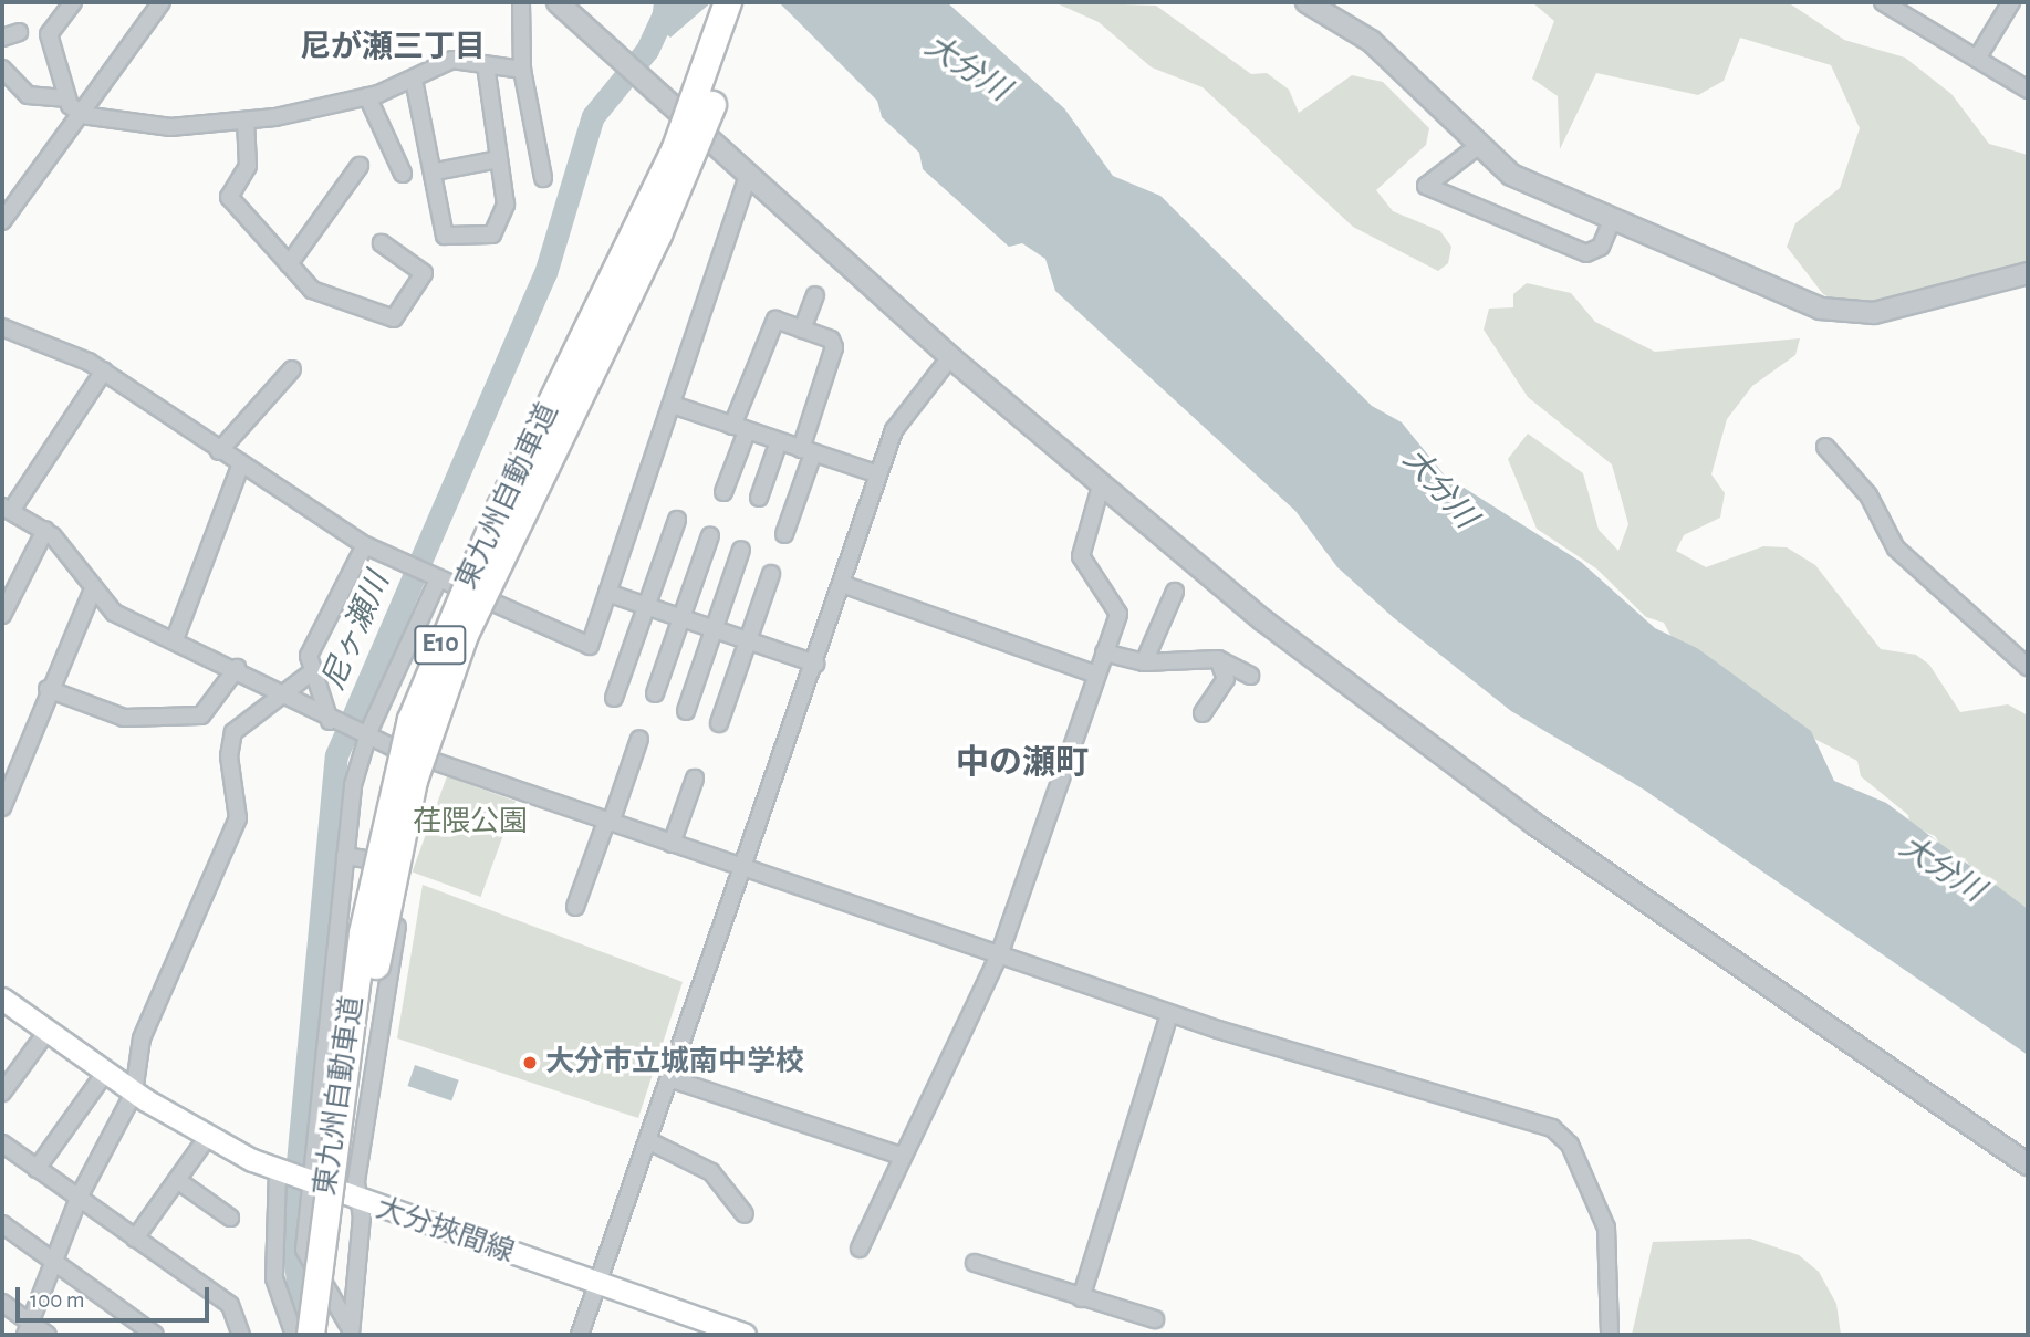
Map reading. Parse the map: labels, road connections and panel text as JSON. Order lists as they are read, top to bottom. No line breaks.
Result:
{"streets":{"highway":["東九州自動車道","E10"],"main road":["大分挾間線"]},"districts":["尼が瀬三丁目","中の瀬町"],"water":["大分川","尼ヶ瀬川"],"parks":["荏隈公園"],"places":["大分市立城南中学校"],"scale_bar":"100 m"}
